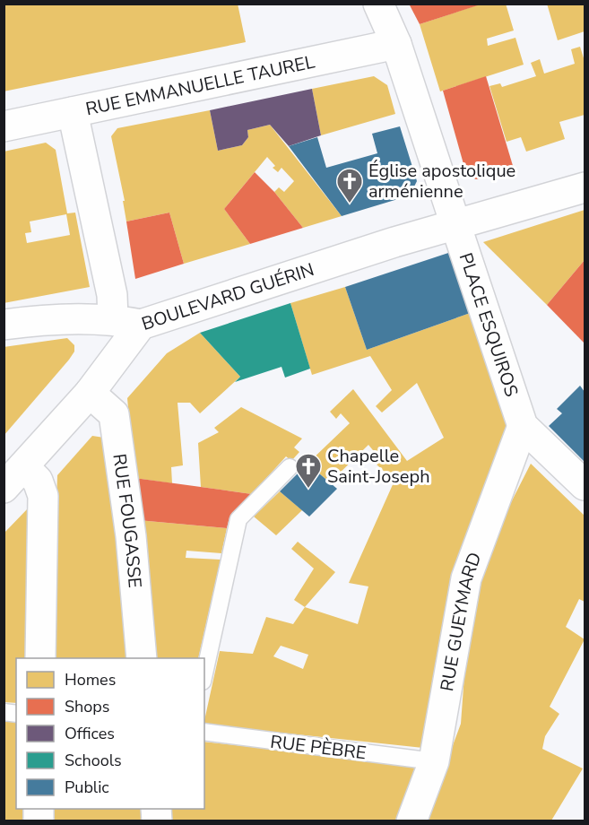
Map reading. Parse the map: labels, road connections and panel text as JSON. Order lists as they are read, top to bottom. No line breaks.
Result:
{"streets":{"street":["RUE EMMANUELLE TAUREL","BOULEVARD GUÉRIN","PLACE ESQUIROS","RUE FOUGASSE","RUE GUEYMARD"],"lane":["RUE PÈBRE"]},"crossings":[["RUE EMMANUELLE TAUREL","PLACE ESQUIROS"],["BOULEVARD GUÉRIN","PLACE ESQUIROS"],["BOULEVARD GUÉRIN","RUE FOUGASSE"],["PLACE ESQUIROS","RUE GUEYMARD"],["RUE GUEYMARD","RUE PÈBRE"]],"places":{"church":["Église apostolique arménienne","Chapelle Saint-Joseph"]},"legend":["Homes","Shops","Offices","Schools","Public"]}
